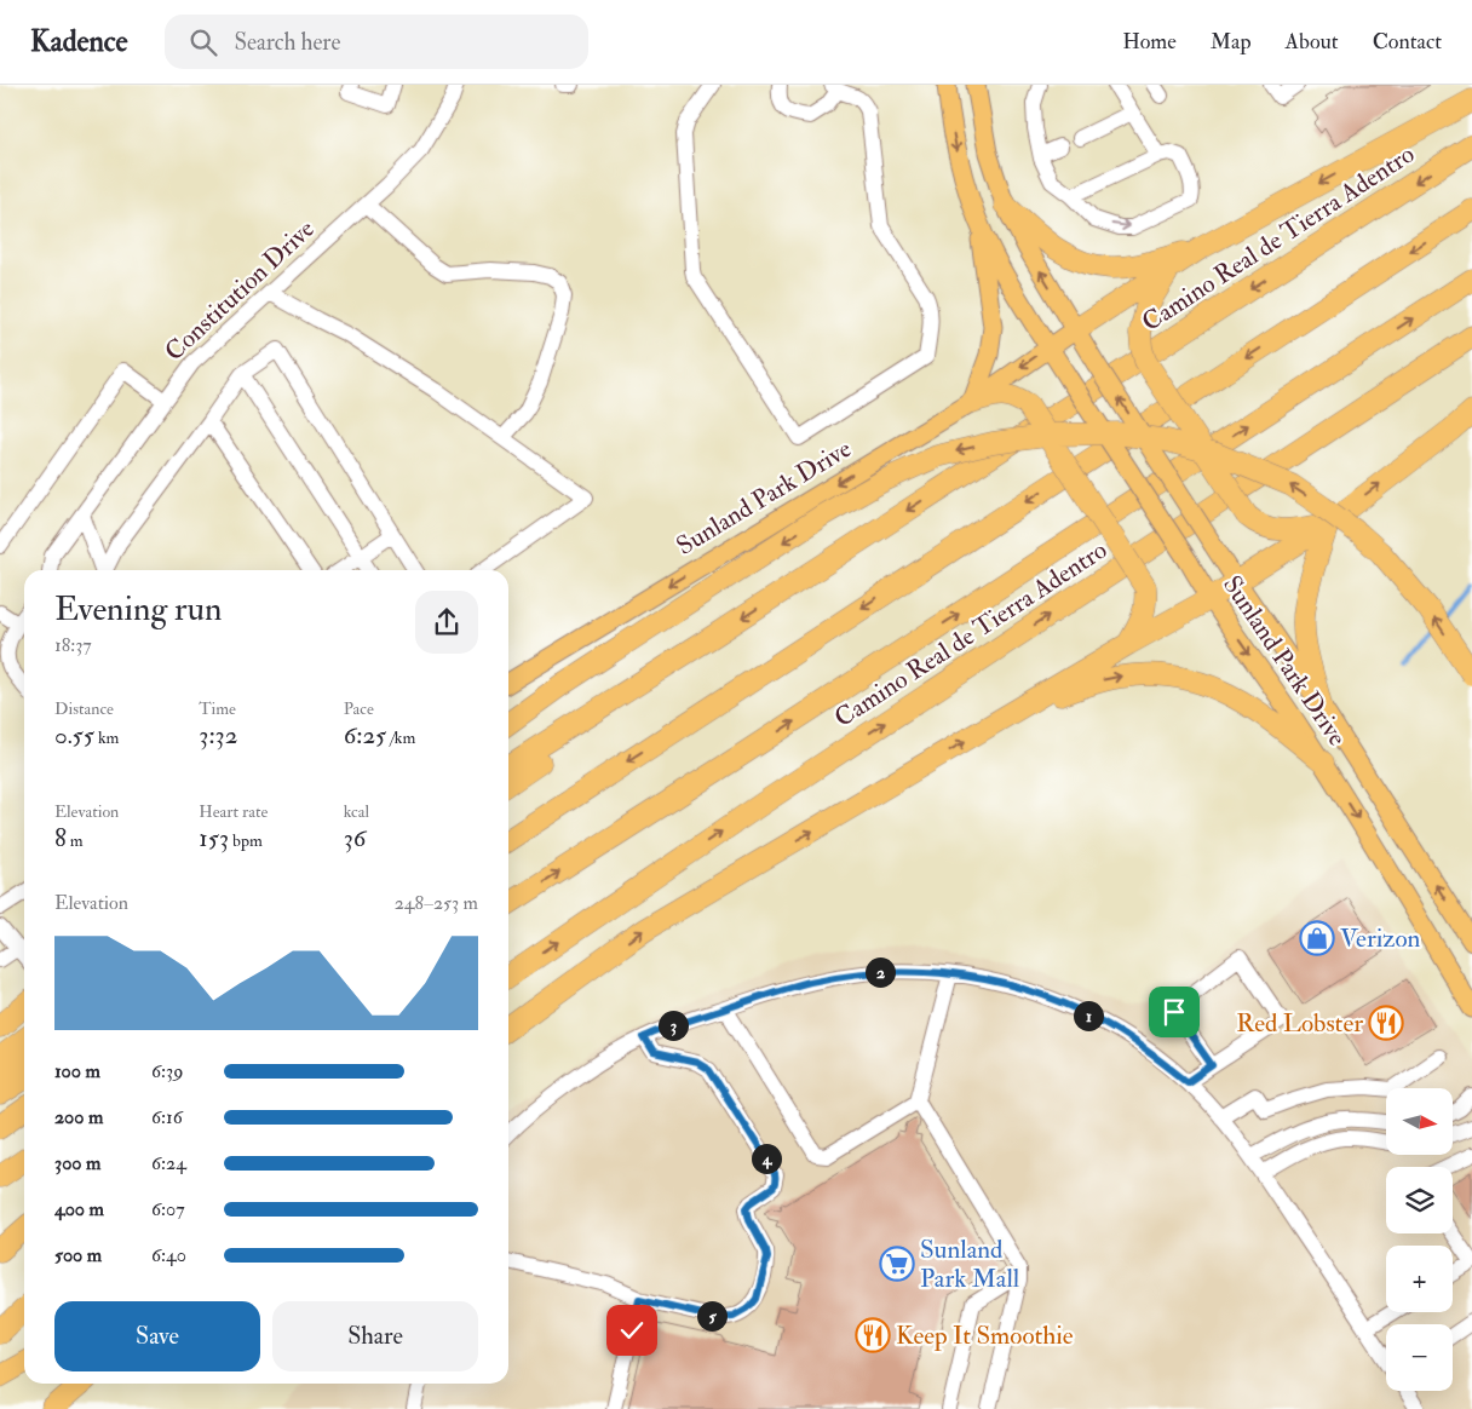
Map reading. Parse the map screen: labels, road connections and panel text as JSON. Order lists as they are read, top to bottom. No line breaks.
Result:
{"streets":{"highway":["Camino Real de Tierra Adentro"],"main road":["Sunland Park Drive"],"street":["Constitution Drive"]},"places":{"shop":["Verizon"],"restaurant":["Red Lobster","Keep It Smoothie"],"supermarket":["Sunland Park Mall"]},"north":"right","page":{"header":"Kadence","search":"Search here","nav":["Home","Map","About","Contact"],"heading":["Evening run","18:37"],"stats":[["Distance","0.55 km"],["Time","3:32"],["Pace","6:25 /km"],["Elevation","8 m"],["Heart rate","153 bpm"],["kcal","36"]],"chart":["Elevation","248–253 m"],"pins":["2","1","3","4","5"],"list":[{"name":"100 m","note":"6:39"},{"name":"200 m","note":"6:16"},{"name":"300 m","note":"6:24"},{"name":"400 m","note":"6:07"},{"name":"500 m","note":"6:40"}],"map_buttons":["+","−"],"buttons":["Save","Share"]}}
